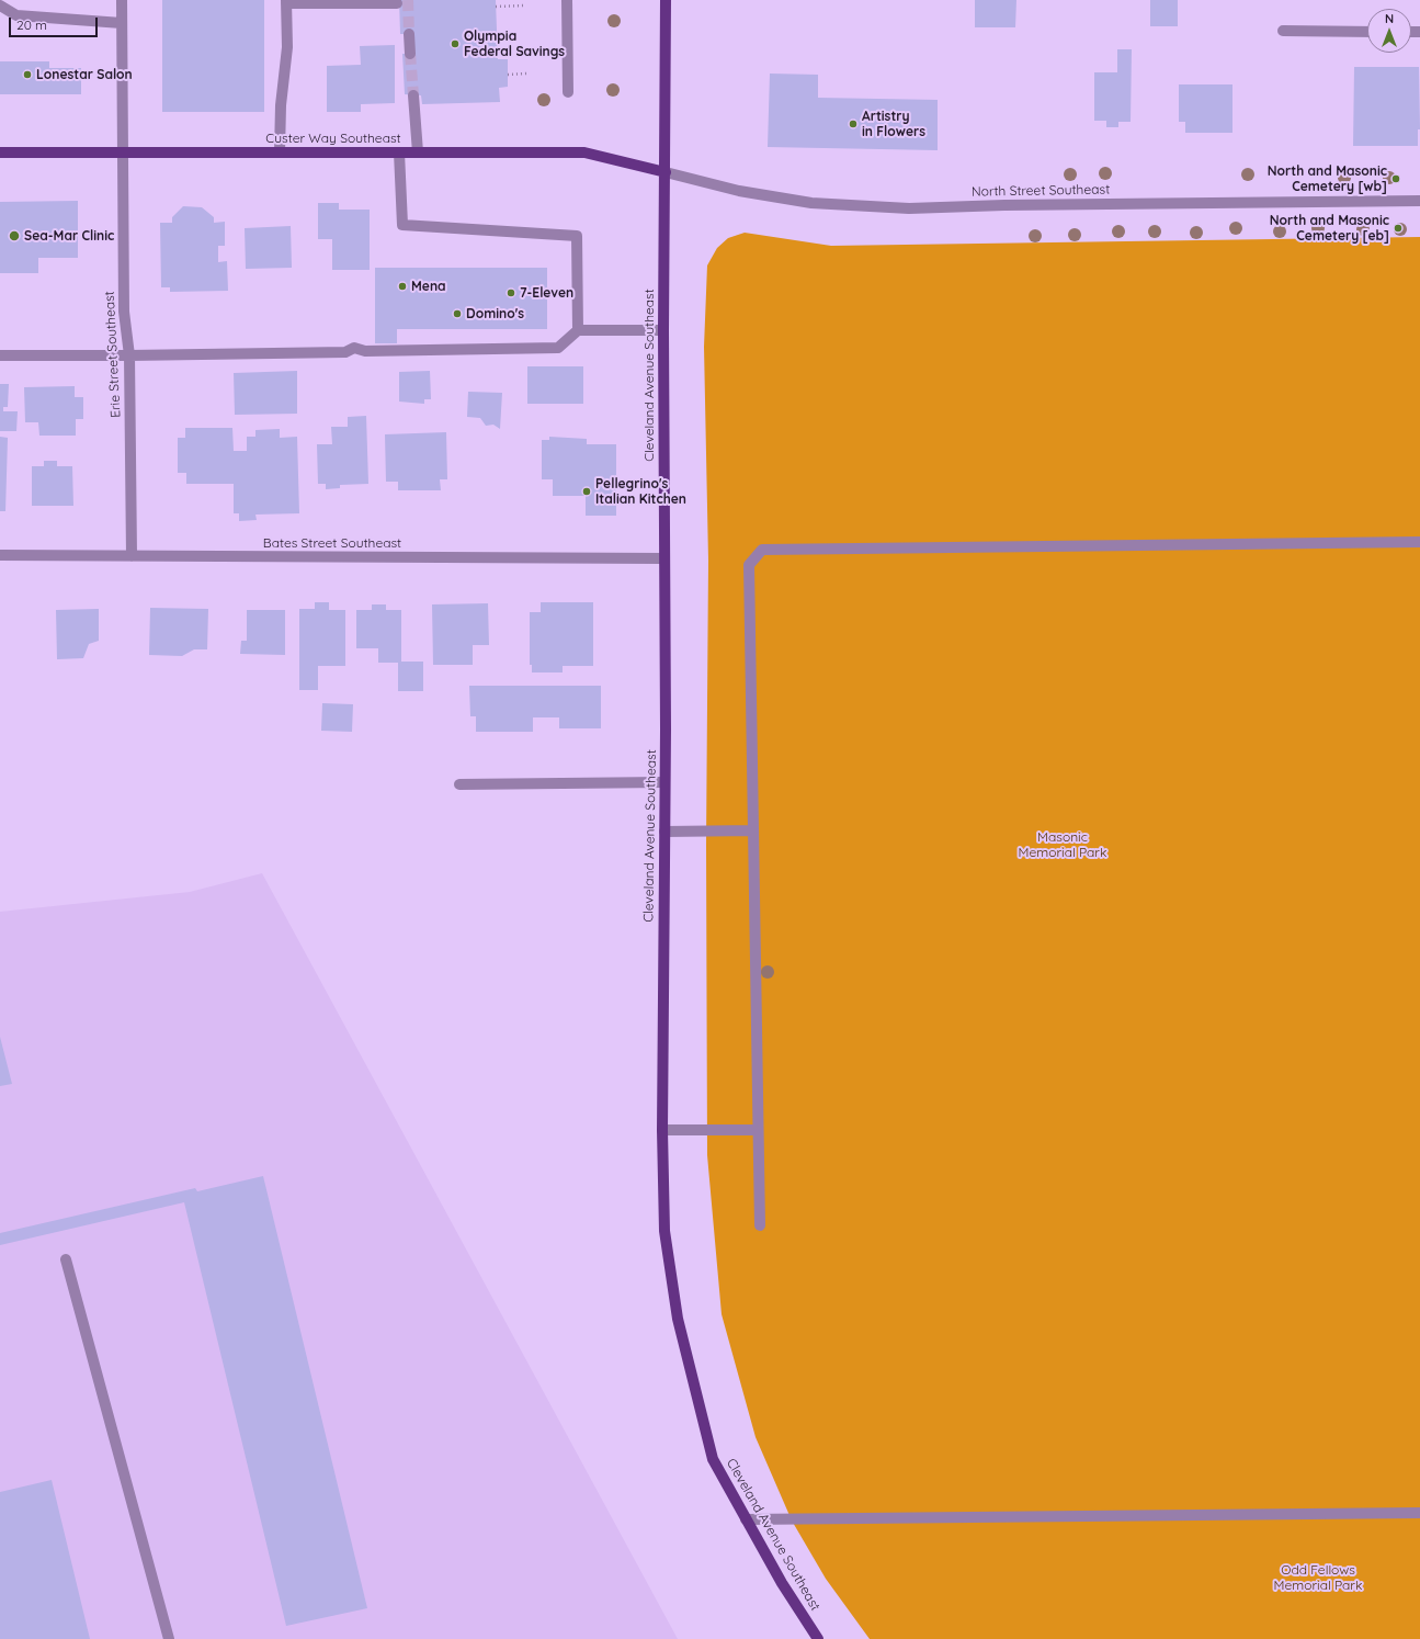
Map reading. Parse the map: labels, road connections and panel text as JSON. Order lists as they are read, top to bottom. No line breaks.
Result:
{"streets":{"main road":["Custer Way Southeast","Cleveland Avenue Southeast"],"street":["North Street Southeast","Erie Street Southeast","Bates Street Southeast"]},"crossings":[["Custer Way Southeast","North Street Southeast"],["Custer Way Southeast","Erie Street Southeast"],["Custer Way Southeast","Cleveland Avenue Southeast"],["North Street Southeast","Cleveland Avenue Southeast"],["Erie Street Southeast","Bates Street Southeast"],["Cleveland Avenue Southeast","Bates Street Southeast"]],"parks":["Masonic Memorial Park","Odd Fellows Memorial Park"],"places":["Olympia Federal Savings","Lonestar Salon","Artistry in Flowers","North and Masonic Cemetery [wb]","North and Masonic Cemetery [eb]","Sea-Mar Clinic","Mena","7-Eleven","Domino's","Pellegrino's Italian Kitchen"],"scale_bar":"20 m","north":"top"}
